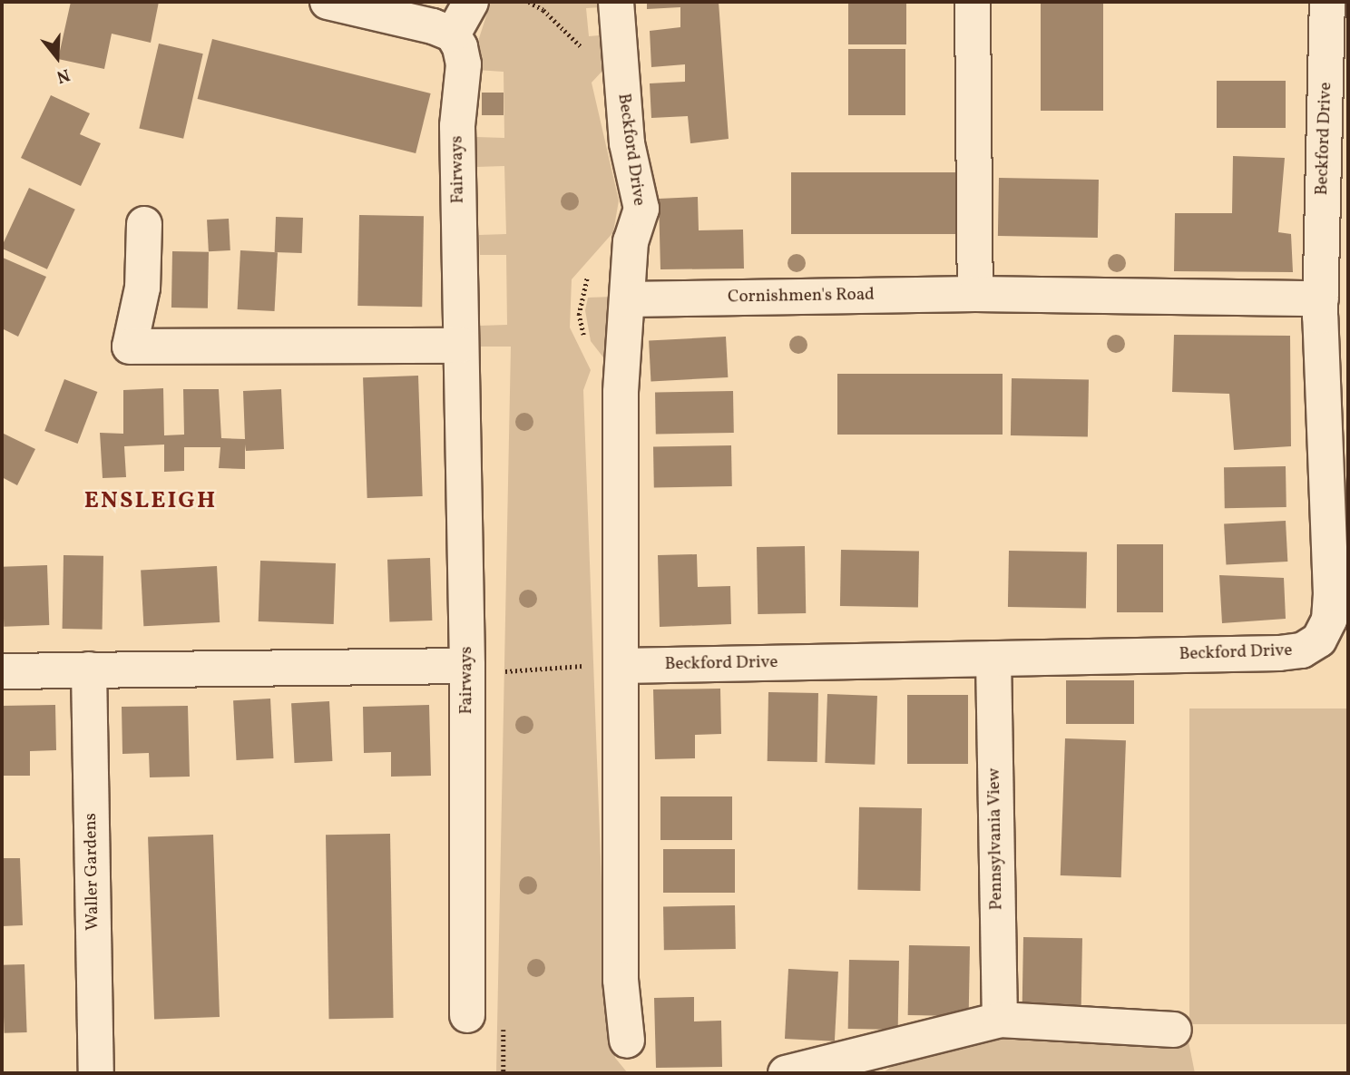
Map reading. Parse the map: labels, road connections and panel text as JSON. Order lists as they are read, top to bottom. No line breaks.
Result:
{"streets":{"street":["Beckford Drive","Fairways","Cornishmen's Road","Pennsylvania View","Waller Gardens"]},"crossings":[["Beckford Drive","Cornishmen's Road"],["Beckford Drive","Pennsylvania View"]],"districts":["ENSLEIGH"],"north":"bottom"}
